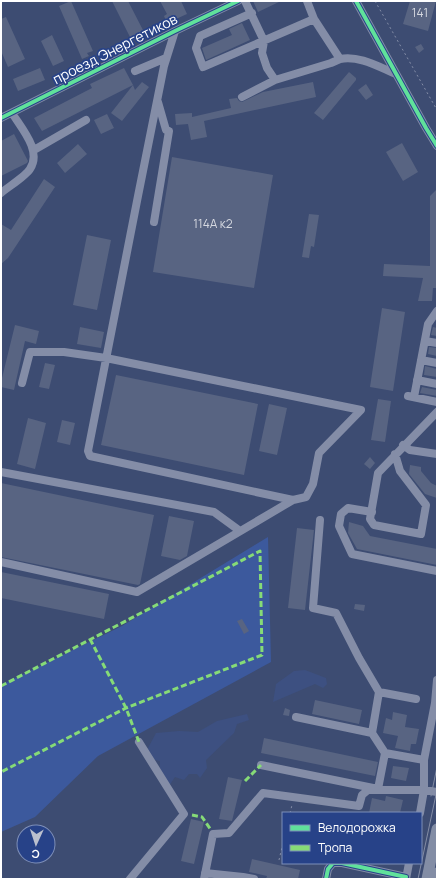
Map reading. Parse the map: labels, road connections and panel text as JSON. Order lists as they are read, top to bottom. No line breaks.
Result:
{"streets":{"street":["проезд Энергетиков"]},"house_numbers":["141","114А к2"],"legend":["Велодорожка","Тропа"],"north":"bottom"}
